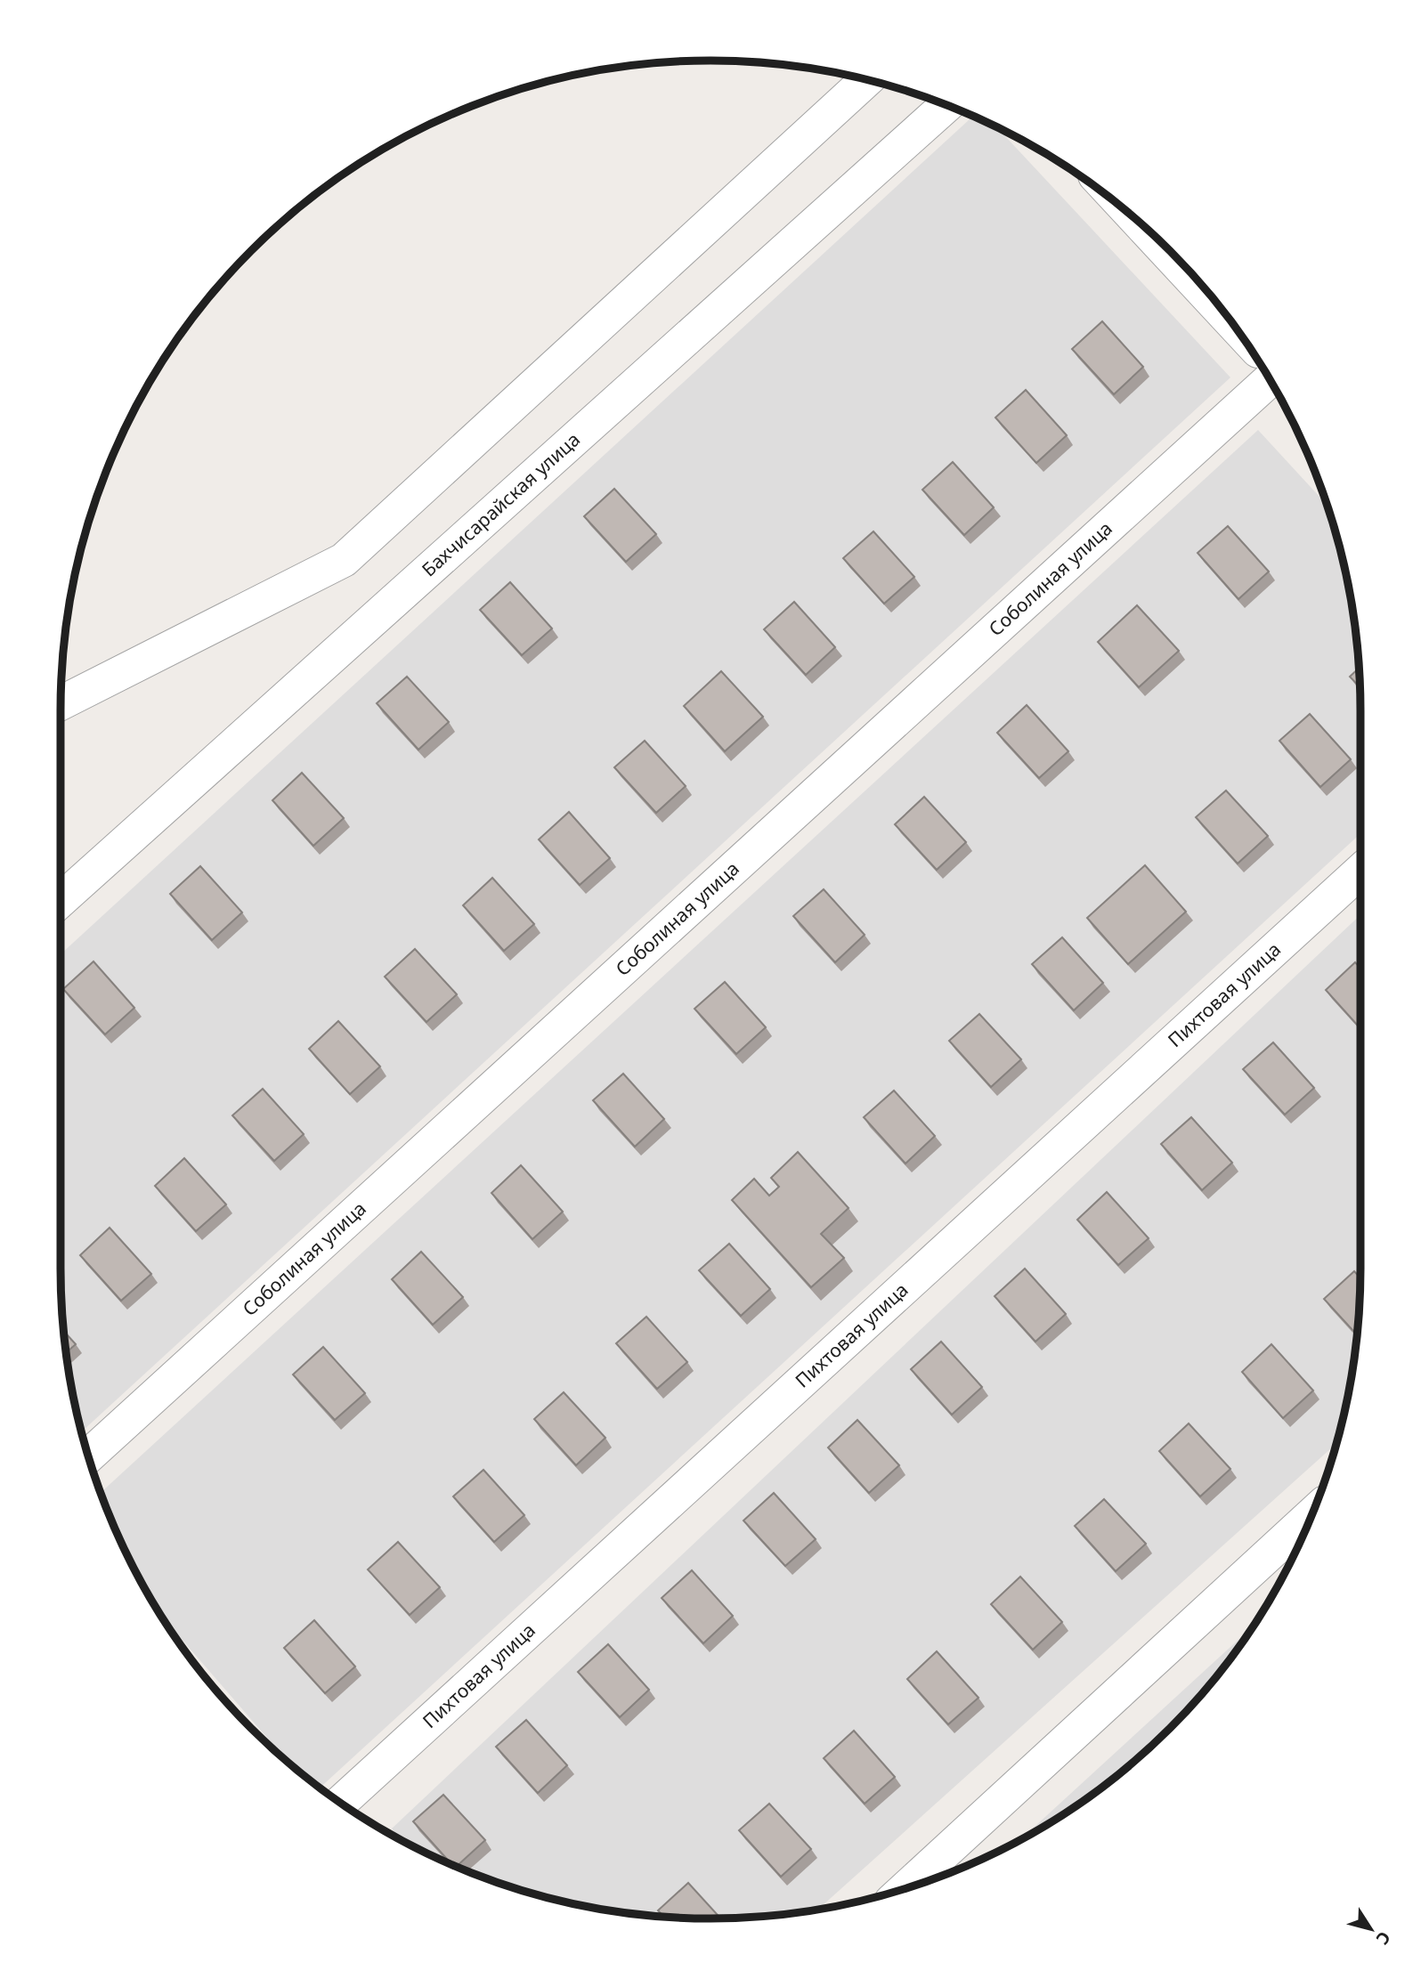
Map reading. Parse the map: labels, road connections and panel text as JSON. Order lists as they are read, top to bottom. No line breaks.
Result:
{"streets":{"street":["Бахчисарайская улица","Соболиная улица","Пихтовая улица"]},"north":"bottom right"}
